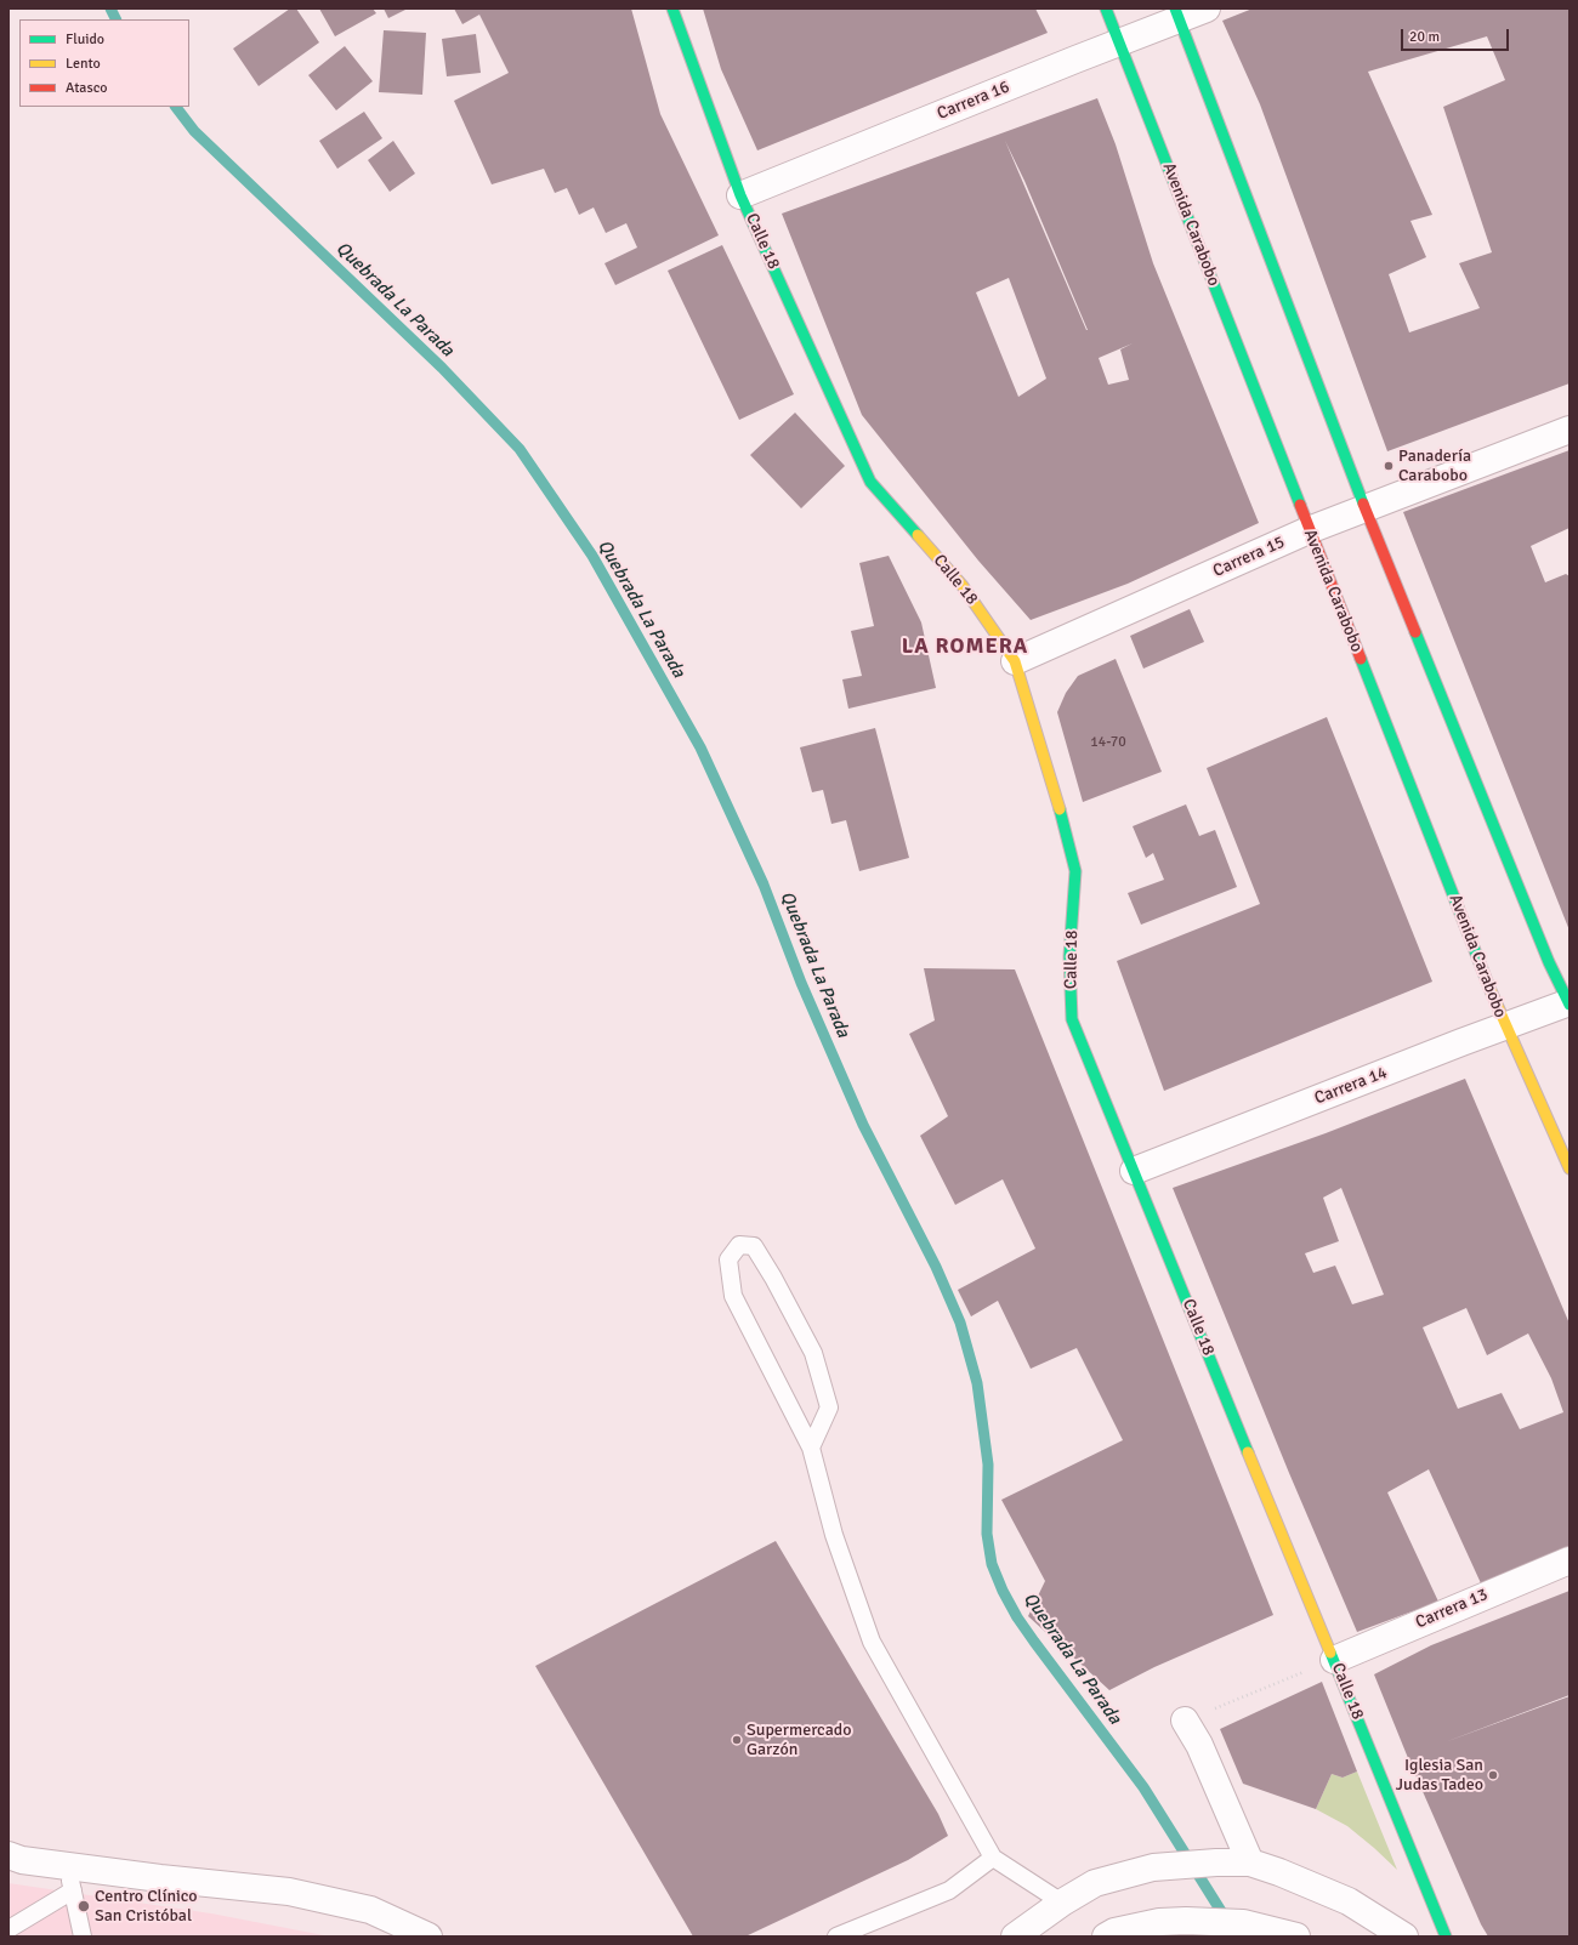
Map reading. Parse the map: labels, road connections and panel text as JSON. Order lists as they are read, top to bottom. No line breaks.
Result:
{"streets":{"main road":["Avenida Carabobo","Calle 18"],"street":["Carrera 16","Carrera 15","Carrera 14","Carrera 13"]},"crossings":[["Carrera 16","Avenida Carabobo"],["Carrera 16","Calle 18"],["Avenida Carabobo","Carrera 15"],["Avenida Carabobo","Carrera 14"],["Calle 18","Carrera 15"],["Calle 18","Carrera 14"],["Calle 18","Carrera 13"]],"districts":["LA ROMERA"],"water":["Quebrada La Parada"],"places":["Panadería Carabobo","Supermercado Garzón","Iglesia San Judas Tadeo","Centro Clínico San Cristóbal"],"house_numbers":["14-70"],"legend":["Fluido","Lento","Atasco"],"scale_bar":"20 m"}
